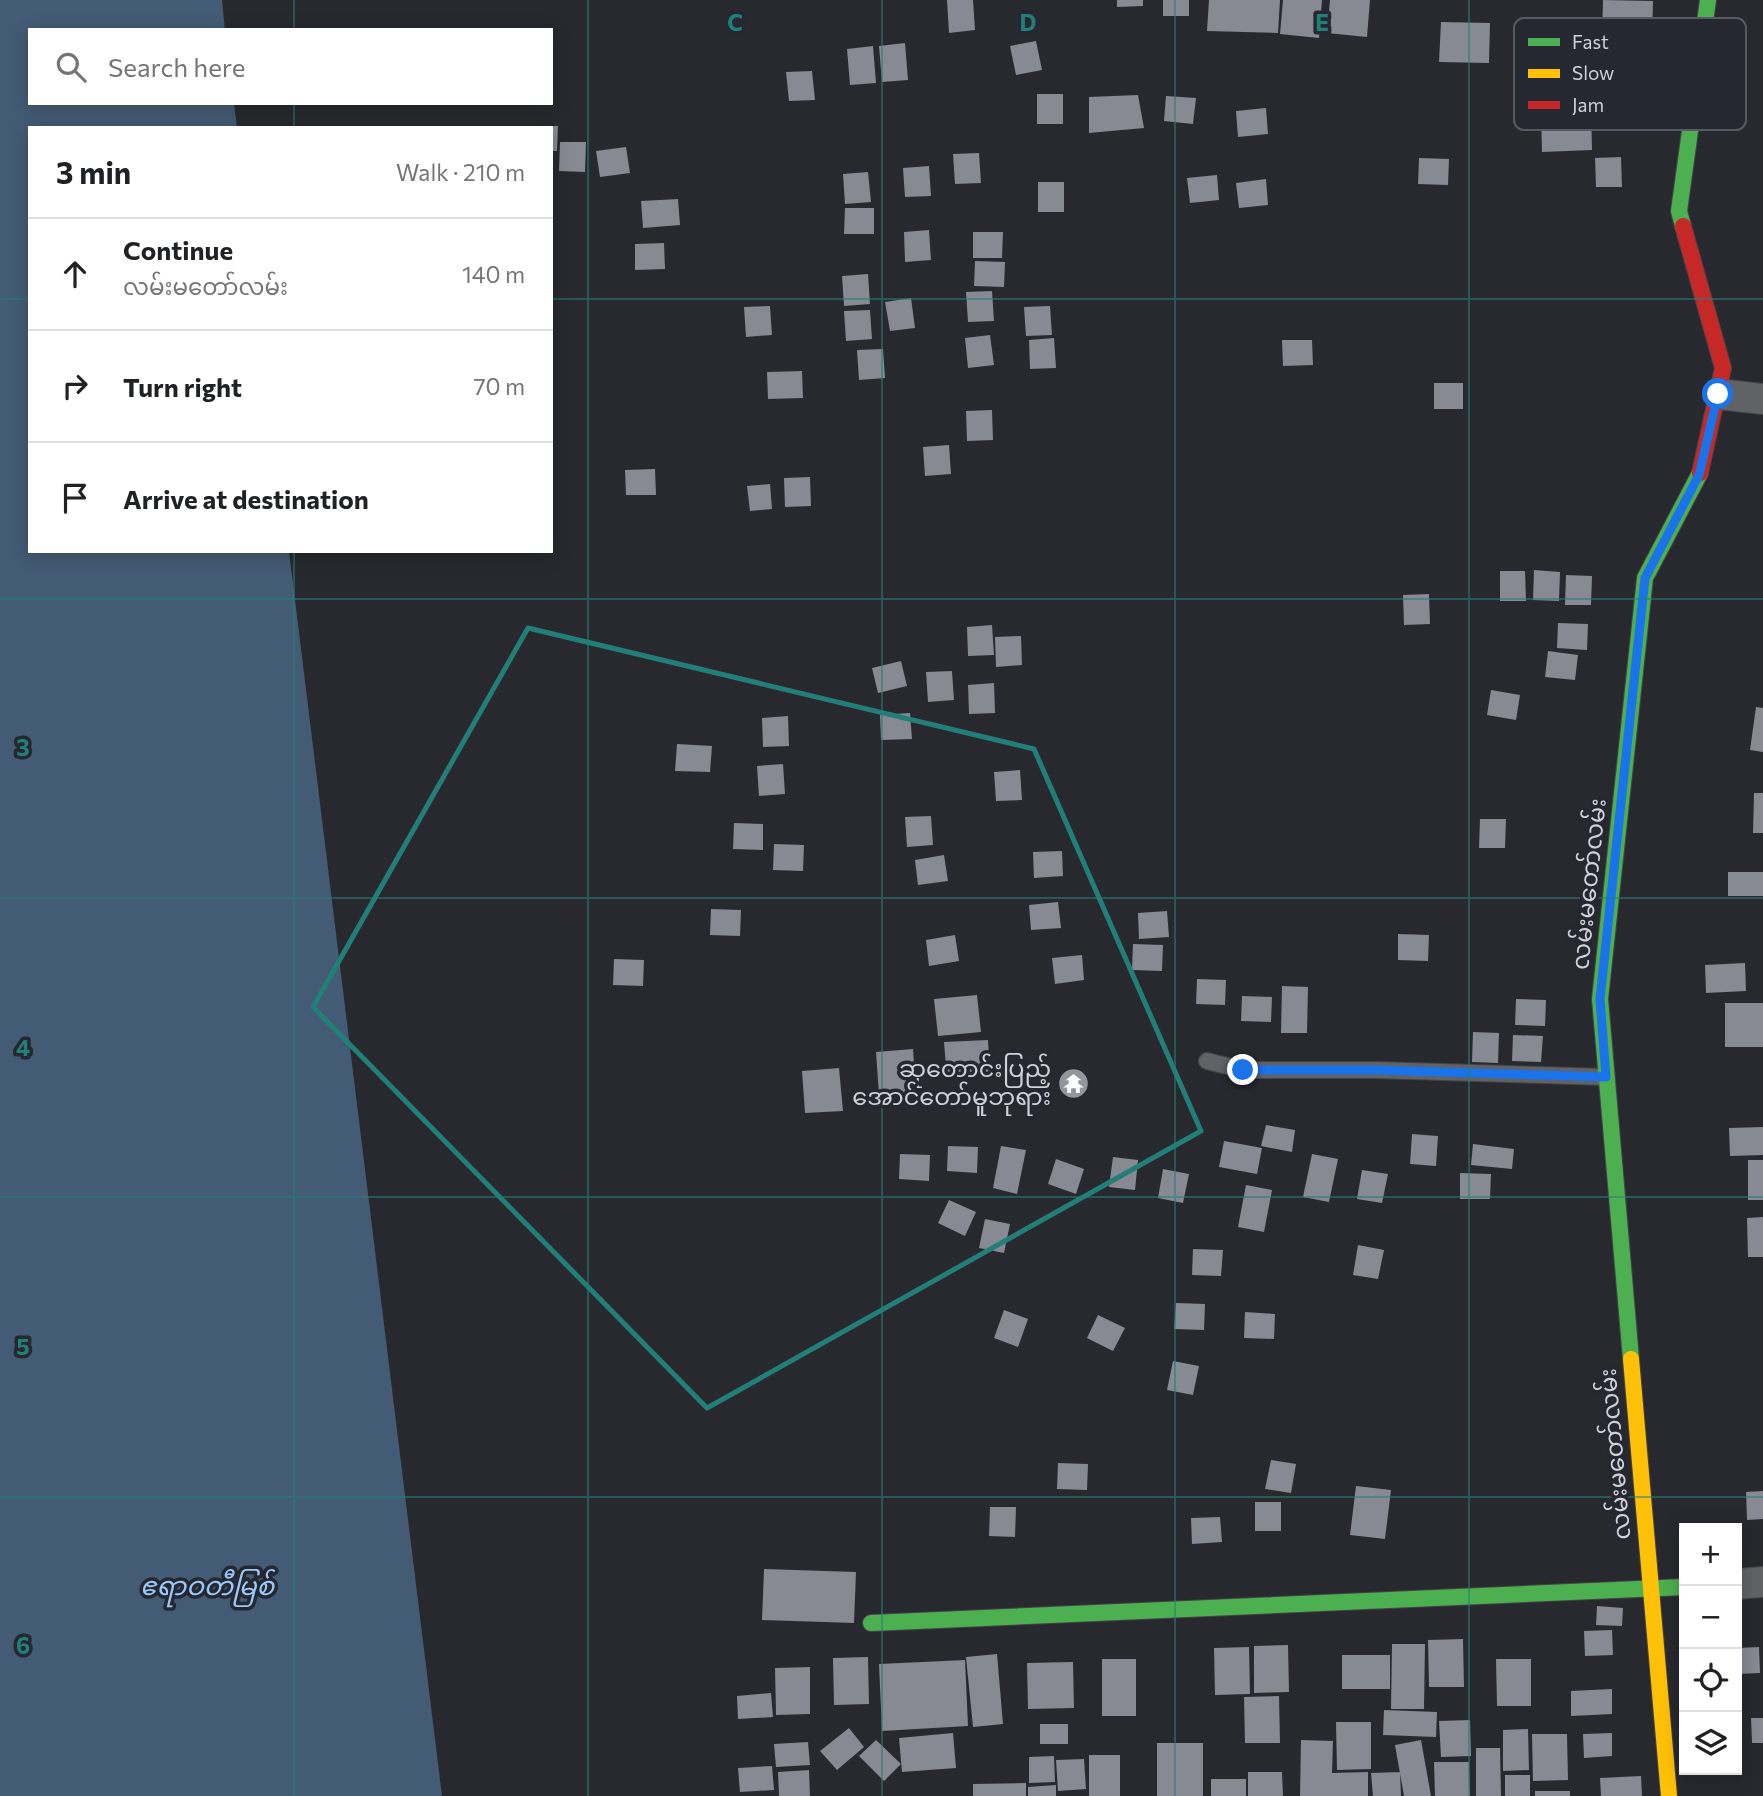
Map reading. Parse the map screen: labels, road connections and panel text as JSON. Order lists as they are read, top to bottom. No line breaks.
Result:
{"streets":{"street":["လမ်းမတော်လမ်း"]},"water":["ဧရာဝတီမြစ်"],"places":{"temple":["ဆုတောင်းပြည့် အောင်တော်မူဘုရား"]},"legend":["Fast","Slow","Jam"],"page":{"search":"Search here","heading":["3 min","Walk · 210 m"],"list":[["Continue","လမ်းမတော်လမ်း","140 m"],["Turn right","70 m"],"Arrive at destination"],"map_buttons":["+","−"]},"grid":{"columns":["C","D","E"],"rows":["3","4","5","6"]}}
